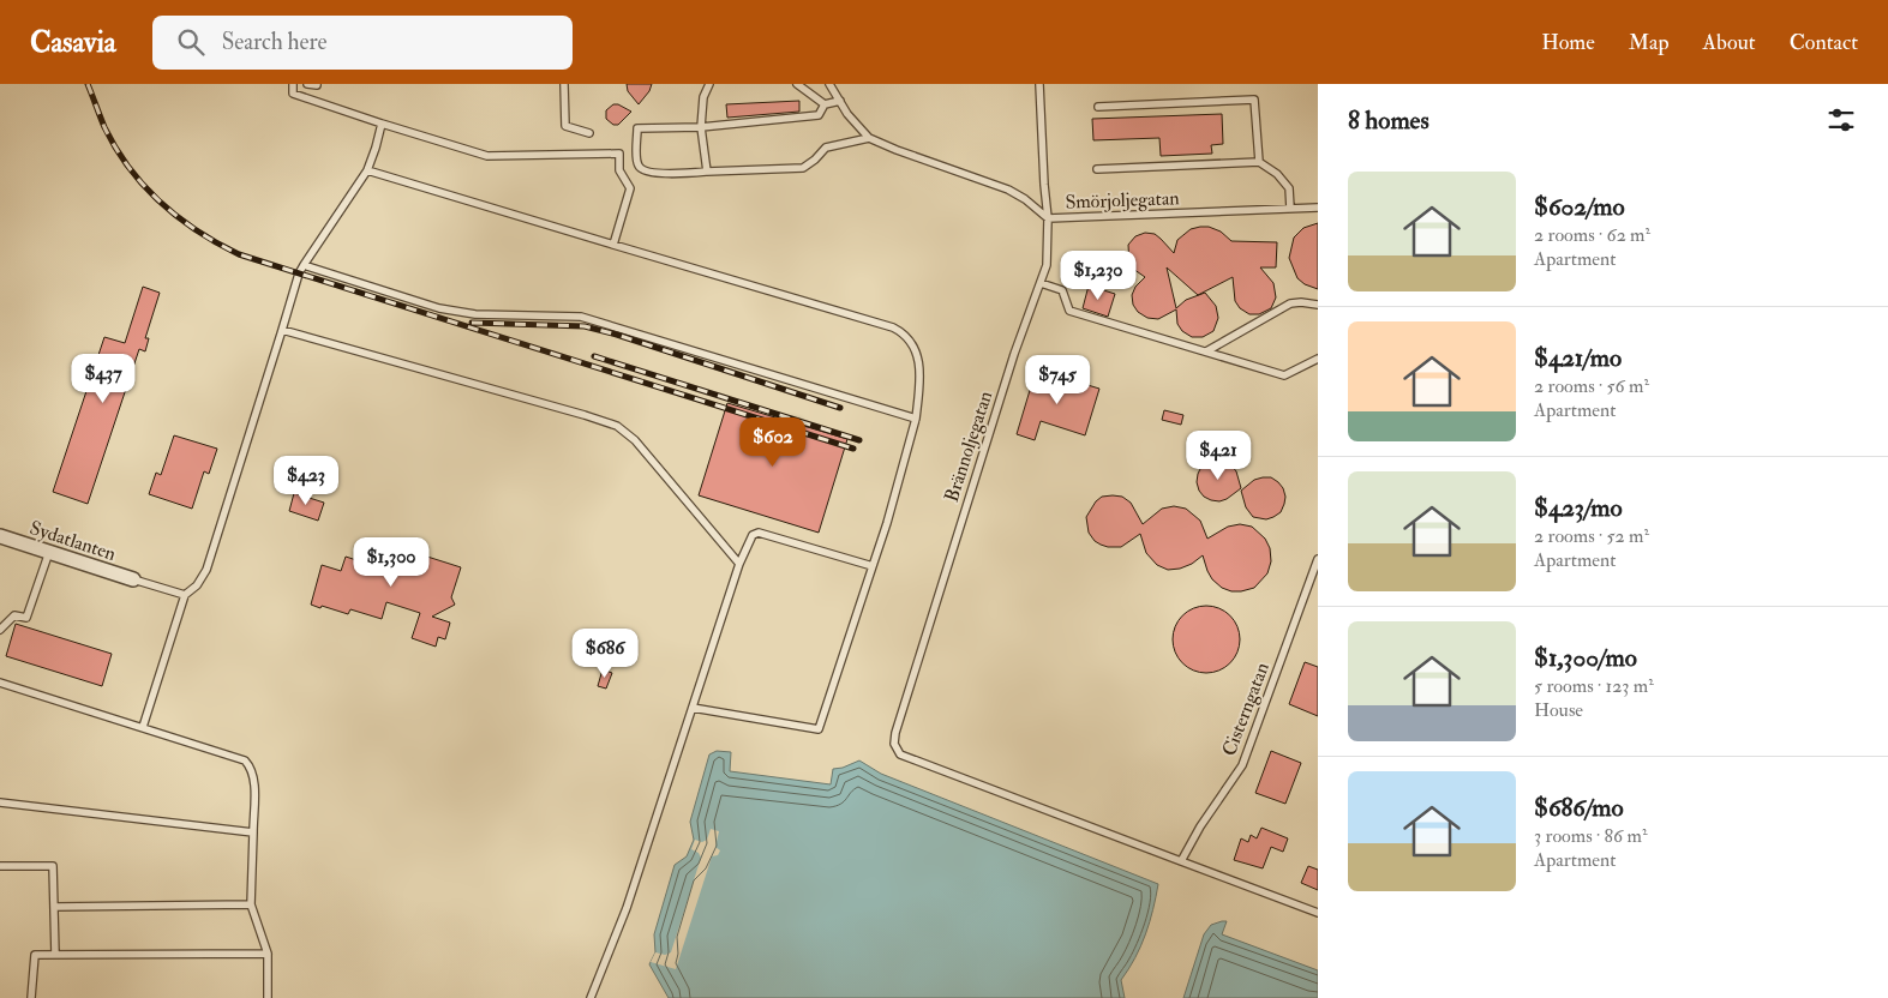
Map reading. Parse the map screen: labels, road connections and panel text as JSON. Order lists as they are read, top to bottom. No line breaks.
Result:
{"streets":{"street":["Sydatlanten"],"lane":["Smörjoljegatan","Brännoljegatan","Cisterngatan"]},"crossings":[["Smörjoljegatan","Brännoljegatan"],["Brännoljegatan","Cisterngatan"]],"page":{"header":"Casavia","search":"Search here","nav":["Home","Map","About","Contact"],"heading":"8 homes","list":[{"name":"$602/mo","note":"2 rooms · 62 m² · Apartment"},{"name":"$421/mo","note":"2 rooms · 56 m² · Apartment"},{"name":"$423/mo","note":"2 rooms · 52 m² · Apartment"},{"name":"$1,300/mo","note":"5 rooms · 123 m² · House"},{"name":"$686/mo","note":"3 rooms · 86 m² · Apartment"}],"price":["$1,230","$437","$745","$602","$421","$423","$1,300","$686"]}}
